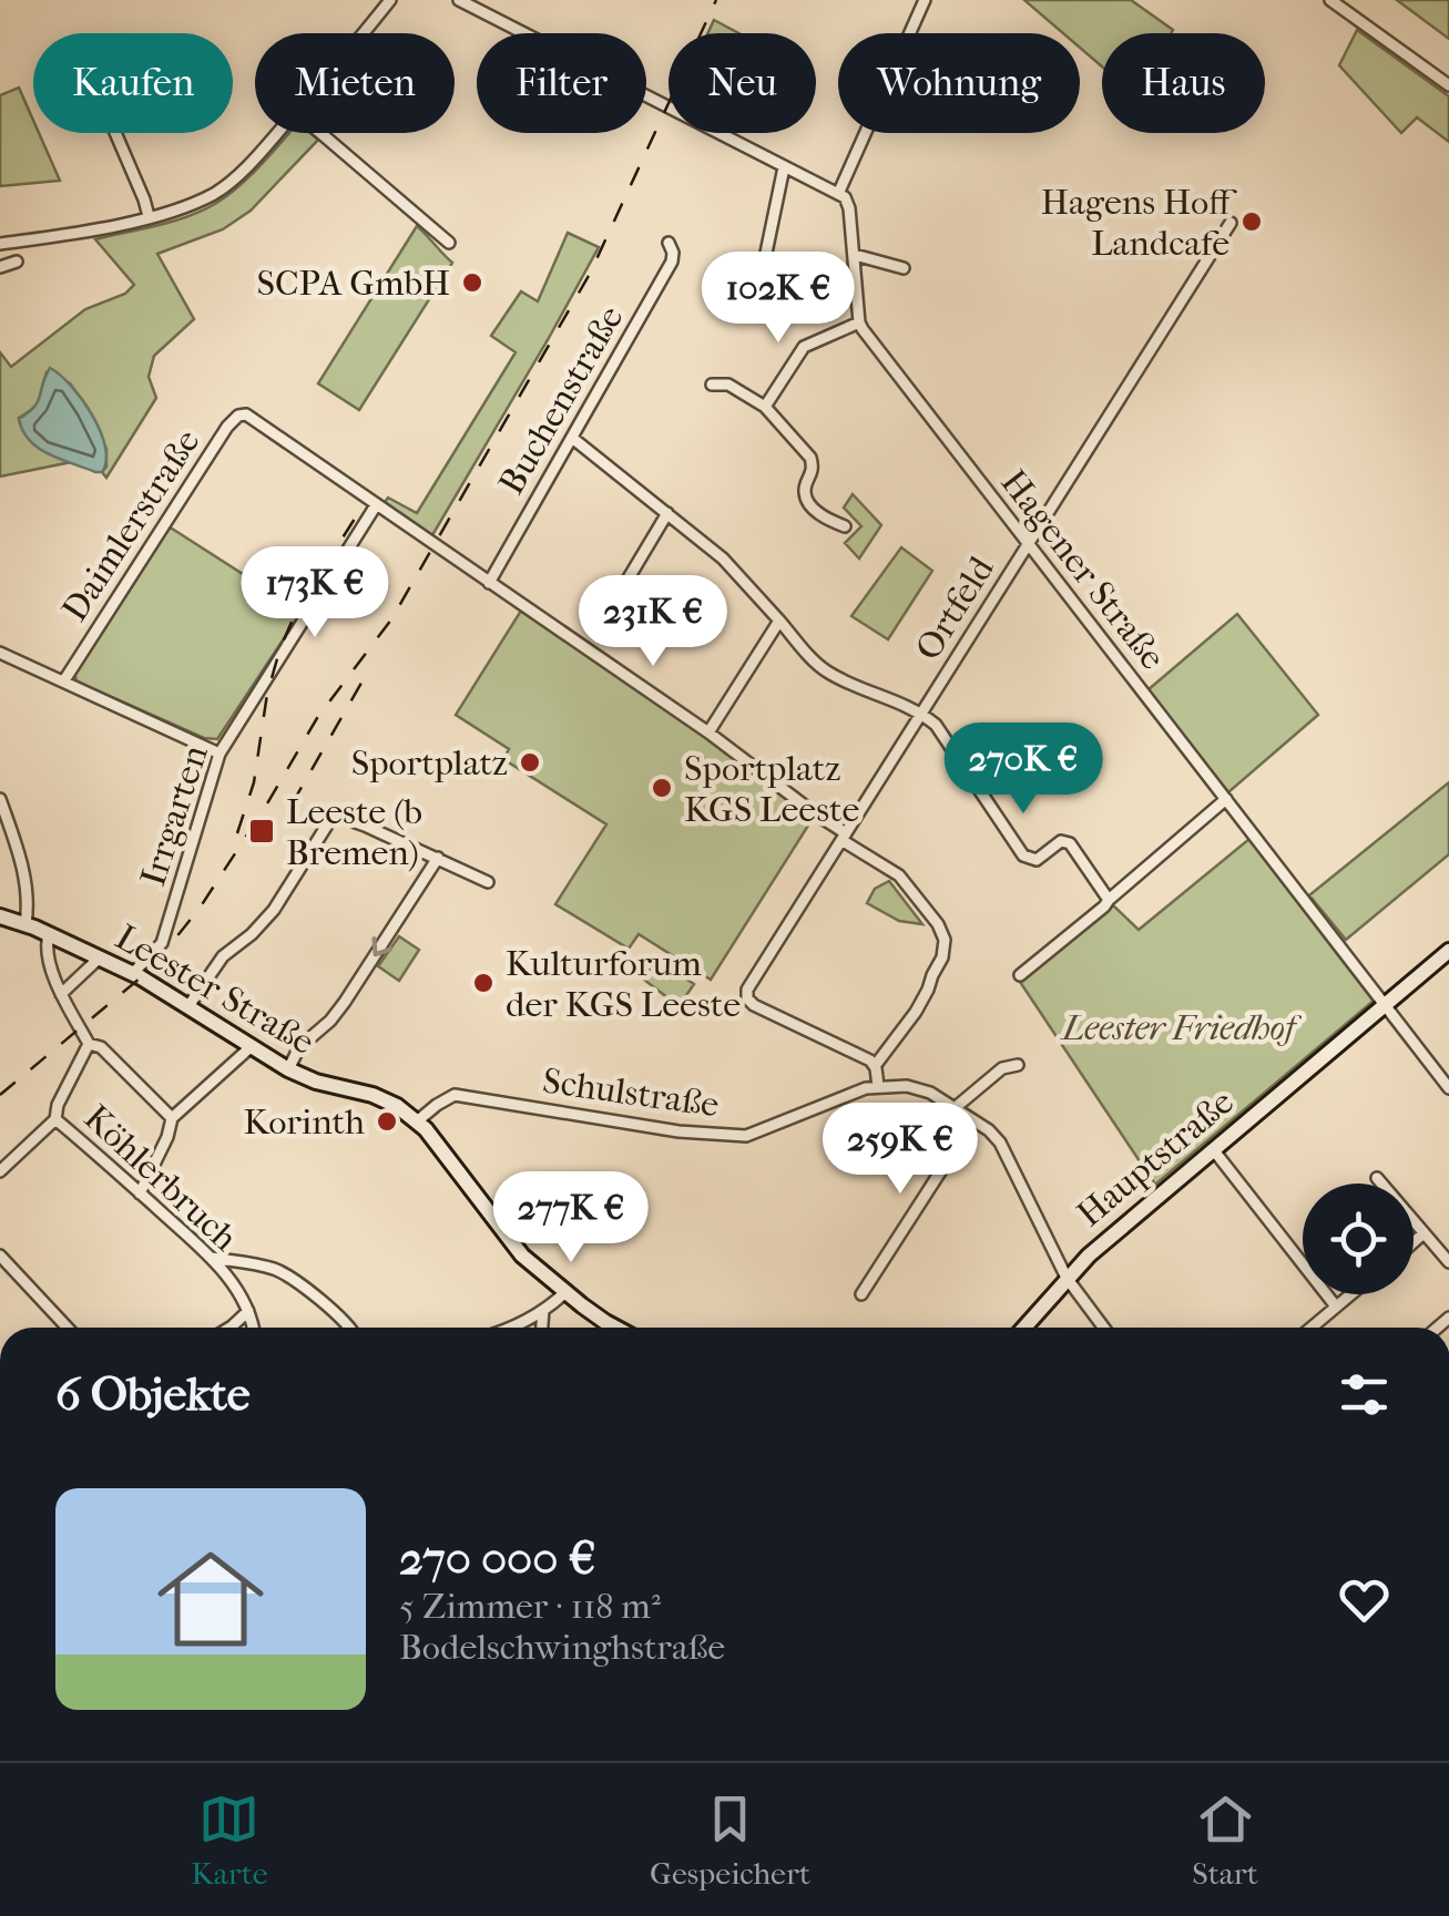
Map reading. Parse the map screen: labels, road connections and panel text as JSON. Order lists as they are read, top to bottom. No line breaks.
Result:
{"streets":{"street":["Buchenstraße","Daimlerstraße","Hagener Straße","Ortfeld","Irrgarten","Leester Straße","Schulstraße","Hauptstraße","Köhlerbruch"]},"crossings":[["Daimlerstraße","Irrgarten"],["Hagener Straße","Ortfeld"],["Hagener Straße","Hauptstraße"],["Irrgarten","Leester Straße"],["Leester Straße","Schulstraße"],["Schulstraße","Hauptstraße"]],"parks":["Leester Friedhof"],"places":{"other":["Hagens Hoff Landcafe","SCPA GmbH","Sportplatz","Sportplatz KGS Leeste","Kulturforum der KGS Leeste","Korinth"],"transit":["Leeste (b Bremen)"]},"page":{"chip":["Kaufen","Mieten","Filter","Neu","Wohnung","Haus"],"price":["102K €","173K €","231K €","270K €","259K €","277K €"],"heading":"6 Objekte","list":[{"name":"270 000 €","note":"5 Zimmer · 118 m² · Bodelschwinghstraße"}],"tabs":["Karte","Gespeichert","Start"]}}
